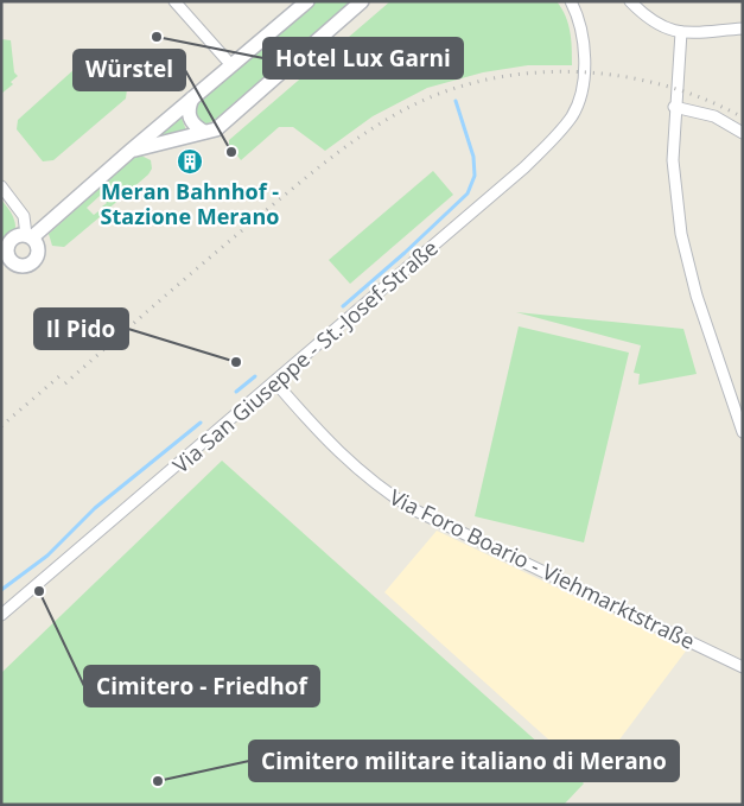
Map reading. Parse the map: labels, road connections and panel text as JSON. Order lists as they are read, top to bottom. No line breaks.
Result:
{"streets":{"street":["Via San Giuseppe - St.-Josef-Straße","Via Foro Boario - Viehmarktstraße"]},"crossings":[["Via San Giuseppe - St.-Josef-Straße","Via Foro Boario - Viehmarktstraße"]],"places":{"other":["Hotel Lux Garni","Würstel","Il Pido","Cimitero - Friedhof","Cimitero militare italiano di Merano"],"building":["Meran Bahnhof - Stazione Merano"]}}
